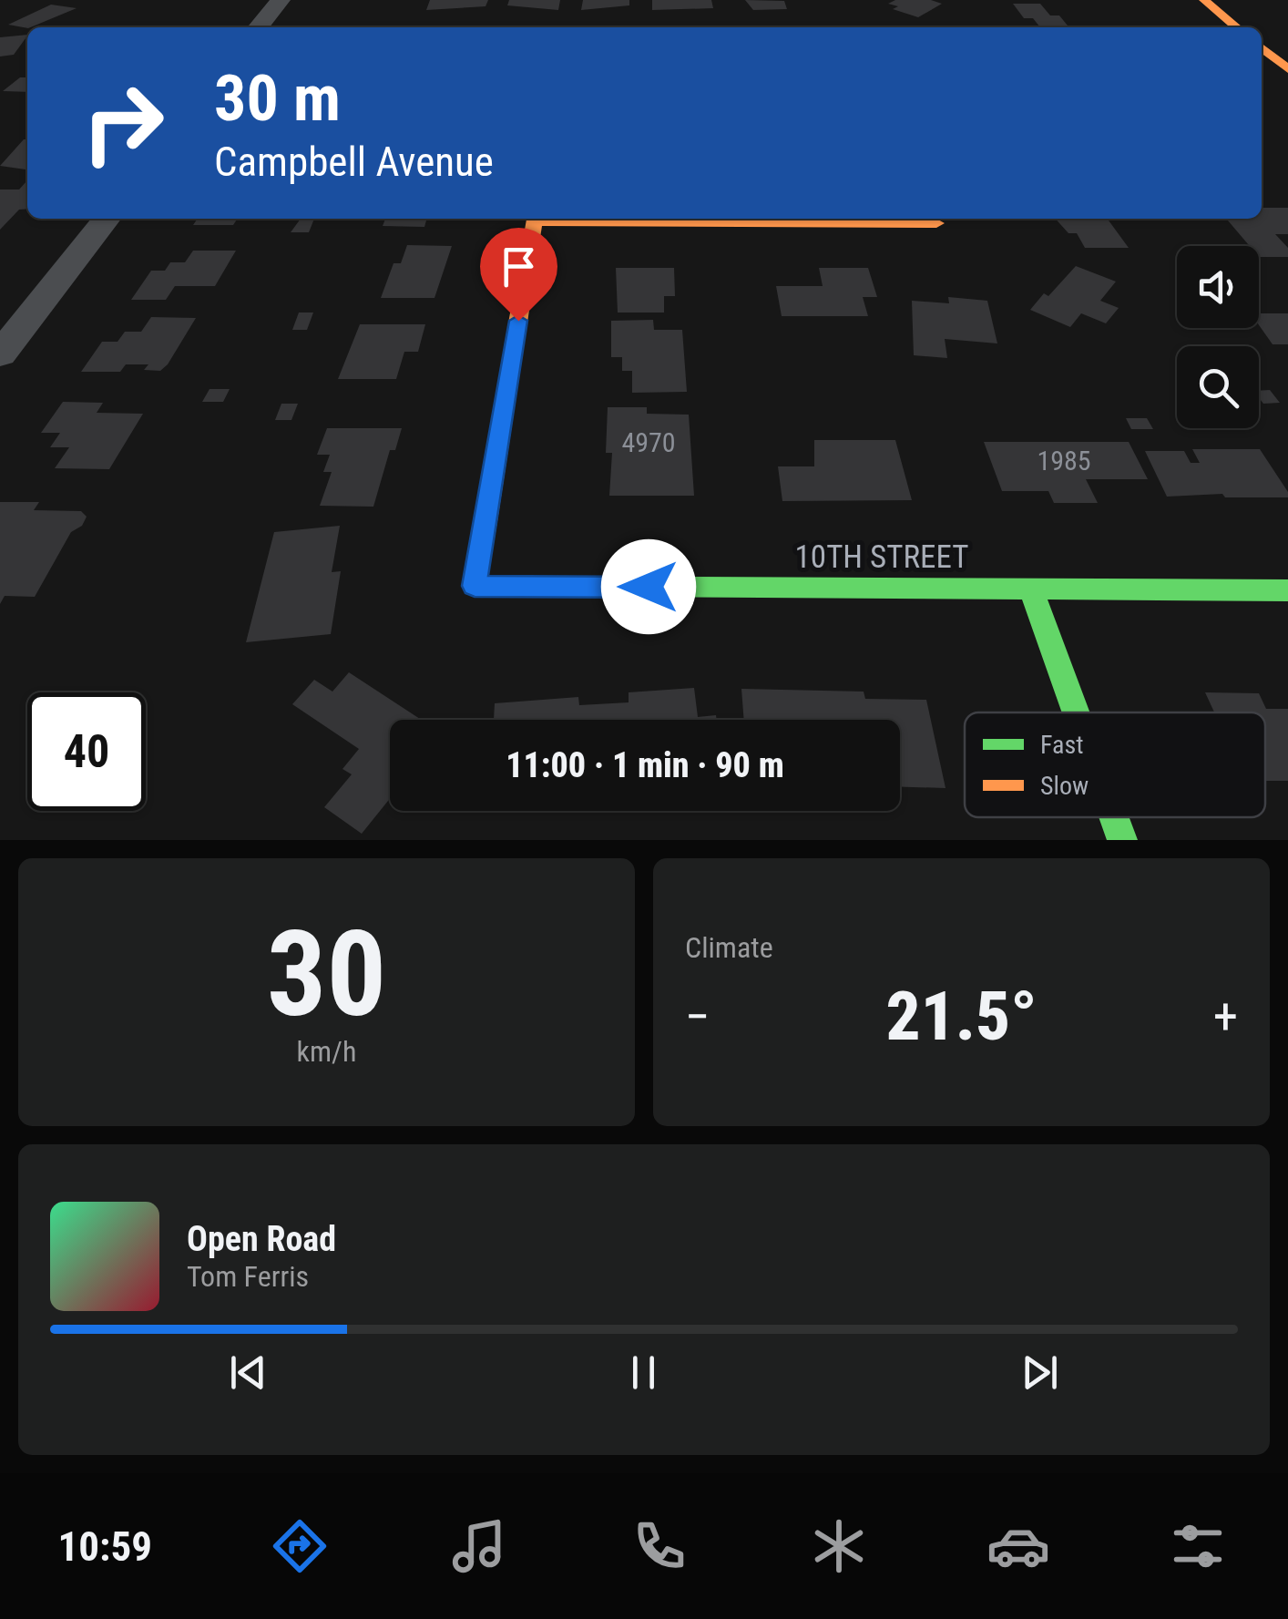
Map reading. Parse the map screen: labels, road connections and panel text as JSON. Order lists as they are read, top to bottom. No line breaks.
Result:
{"streets":{"street":["10TH STREET"]},"house_numbers":["4970","1985"],"legend":["Fast","Slow"],"page":{"turn":["30 m","Campbell Avenue"],"limit":"40","trip":"11:00 · 1 min · 90 m","tile":[["30","km/h"],"Climate"],"heat":["−","21.5°","+"],"song":["Open Road","Tom Ferris"],"tabs":"10:59"}}
